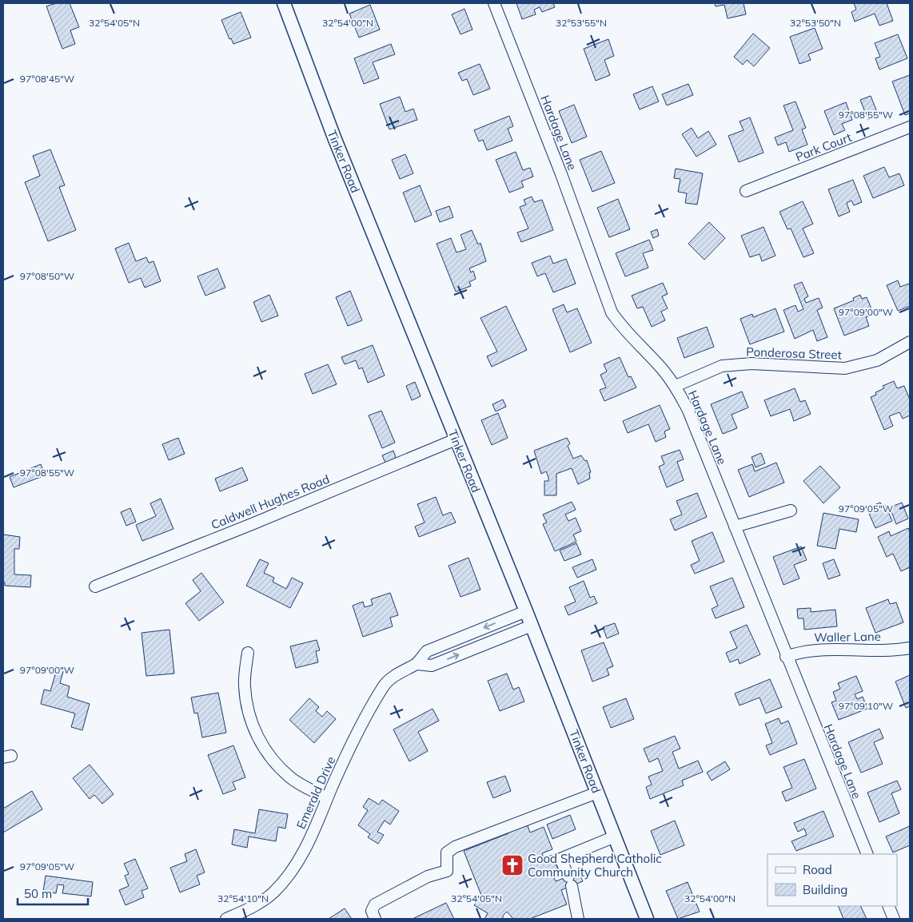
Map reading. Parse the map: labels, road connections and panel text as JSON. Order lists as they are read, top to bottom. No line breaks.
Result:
{"streets":{"main road":["Tinker Road"],"street":["Hardage Lane","Park Court","Ponderosa Street","Caldwell Hughes Road","Waller Lane","Emerald Drive"]},"crossings":[["Hardage Lane","Ponderosa Street"],["Hardage Lane","Waller Lane"],["Tinker Road","Caldwell Hughes Road"],["Tinker Road","Emerald Drive"]],"places":{"church":["Good Shepherd Catholic Community Church"]},"legend":["Road","Building"],"scale_bar":"50 m","coordinates":["32°54'05\"N","32°54'00\"N","32°53'55\"N","32°53'50\"N","97°08'45\"W","97°08'55\"W","97°08'50\"W","97°09'00\"W","97°09'05\"W","97°09'10\"W","32°54'10\"N"]}
